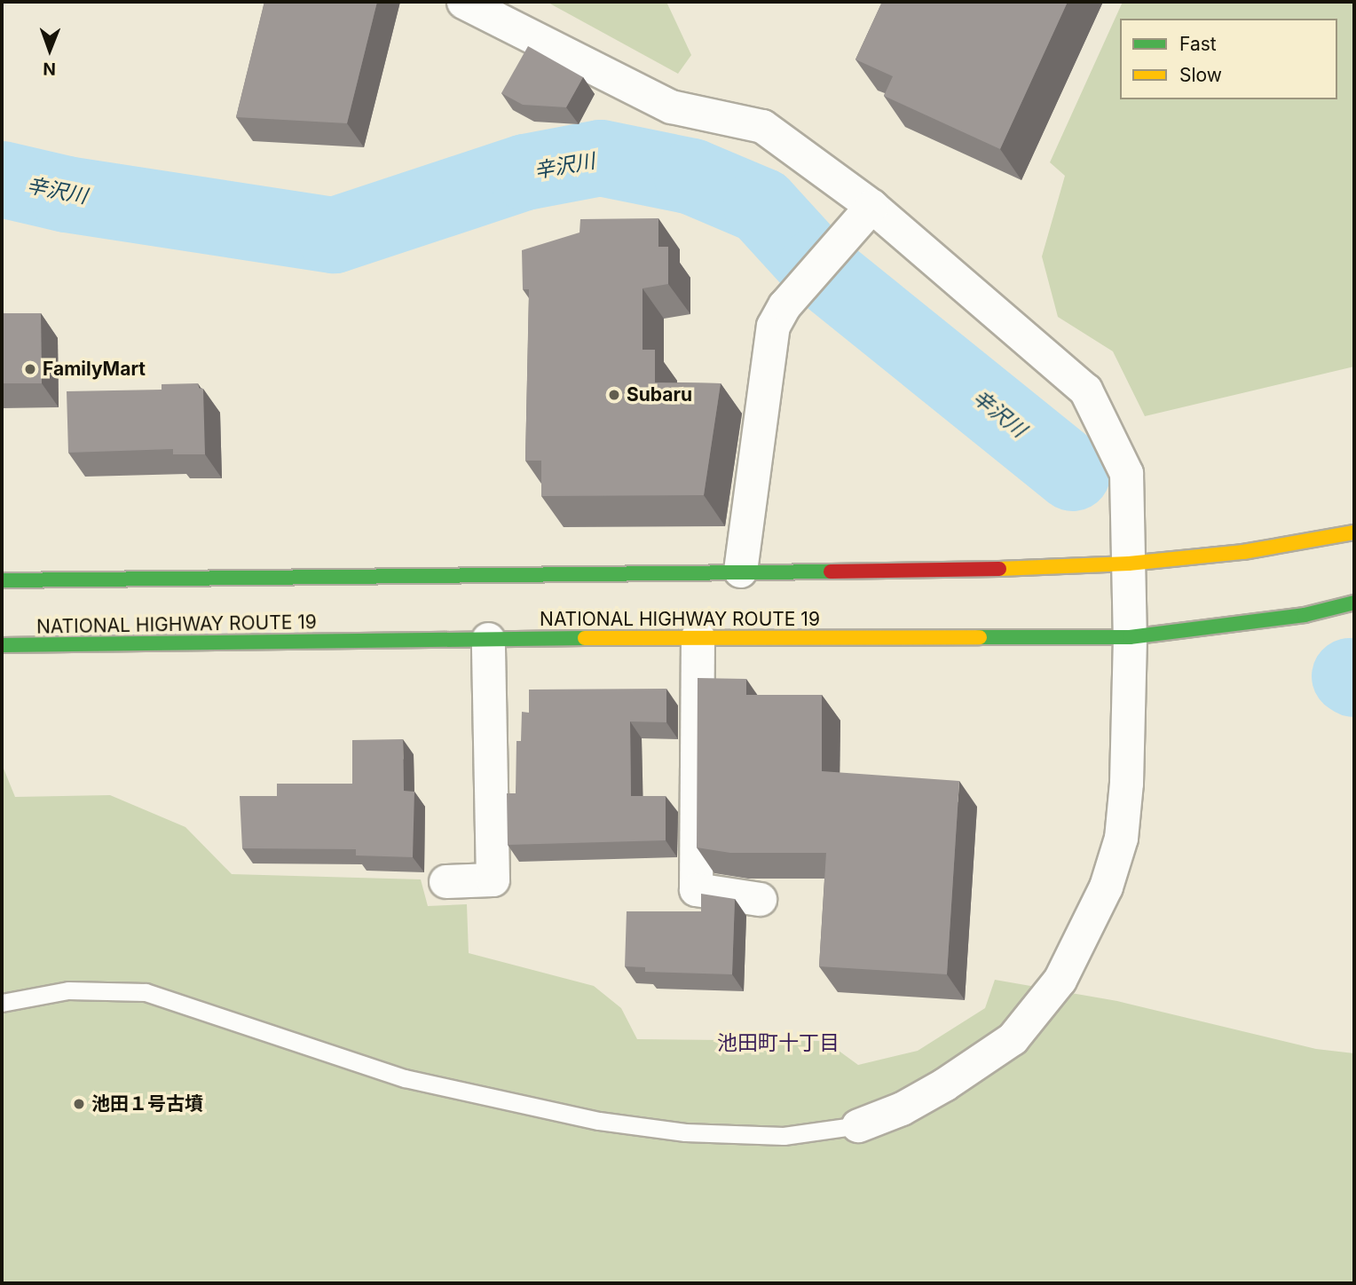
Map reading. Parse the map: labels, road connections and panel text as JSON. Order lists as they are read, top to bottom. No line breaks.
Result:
{"streets":{"highway":["NATIONAL HIGHWAY ROUTE 19"]},"districts":["池田町十丁目"],"water":["辛沢川"],"places":["FamilyMart","Subaru","池田１号古墳"],"legend":["Fast","Slow"],"north":"bottom"}
